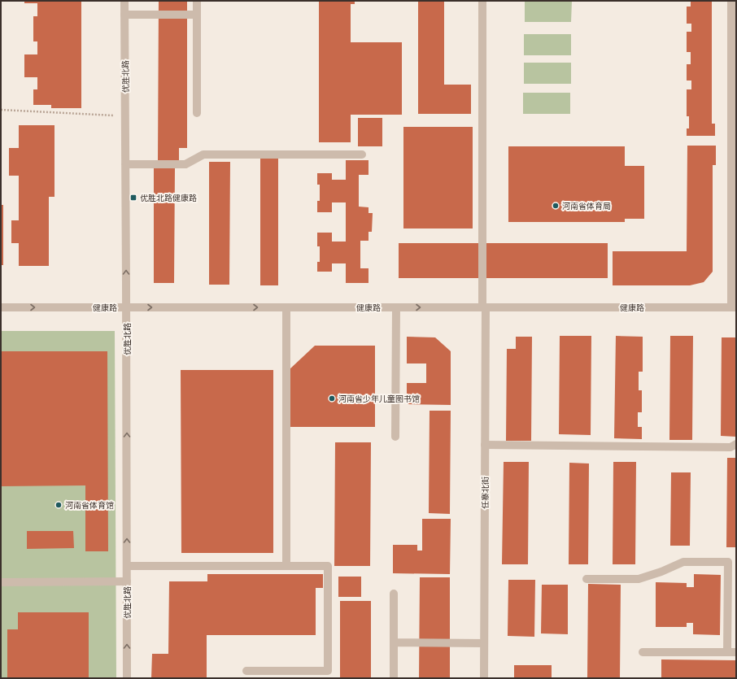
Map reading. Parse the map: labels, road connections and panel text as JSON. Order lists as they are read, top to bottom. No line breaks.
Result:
{"streets":{"street":["优胜北路","健康路","任寨北街"]},"crossings":[["优胜北路","健康路"],["健康路","任寨北街"]],"one_way":["优胜北路","健康路"],"places":{"transit":["优胜北路健康路"],"other":["河南省体育局","河南省少年儿童图书馆","河南省体育馆"]}}
